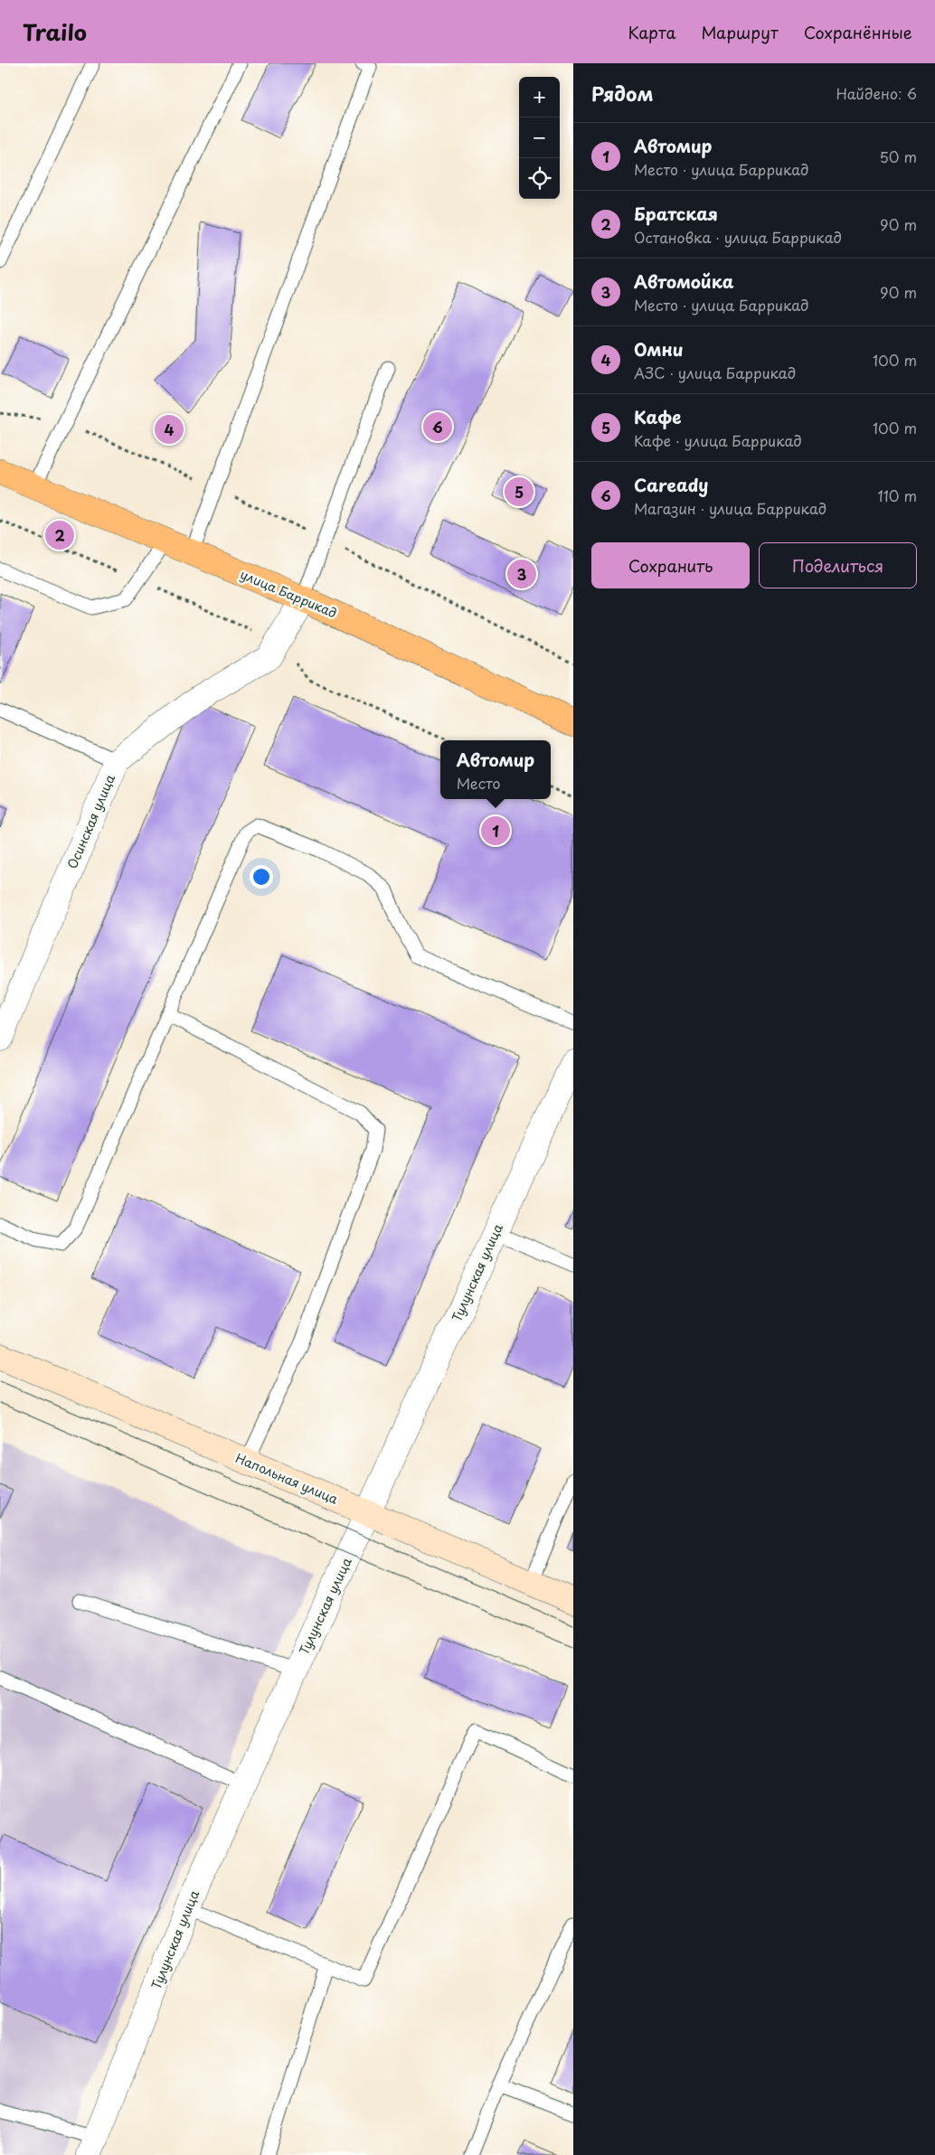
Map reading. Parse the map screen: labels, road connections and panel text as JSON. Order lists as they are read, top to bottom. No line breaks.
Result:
{"streets":{"main road":["улица Баррикад"],"street":["Осинская улица","Тулунская улица","Напольная улица"]},"crossings":[["улица Баррикад","Осинская улица"],["Тулунская улица","Напольная улица"]],"page":{"header":"Trailo","nav":["Карта","Маршрут","Сохранённые"],"heading":["Рядом","Найдено: 6"],"map_buttons":["+","−"],"list":[{"mark":"1","name":"Автомир","note":"Место · улица Баррикад","value":"50 m"},{"mark":"2","name":"Братская","note":"Остановка · улица Баррикад","value":"90 m"},{"mark":"3","name":"Автомойка","note":"Место · улица Баррикад","value":"90 m"},{"mark":"4","name":"Омни","note":"АЗС · улица Баррикад","value":"100 m"},{"mark":"5","name":"Кафе","note":"Кафе · улица Баррикад","value":"100 m"},{"mark":"6","name":"Caready","note":"Магазин · улица Баррикад","value":"110 m"}],"pins":["6","4","5","2","3","1"],"buttons":["Сохранить","Поделиться"],"popup":["Автомир","Место"]}}
